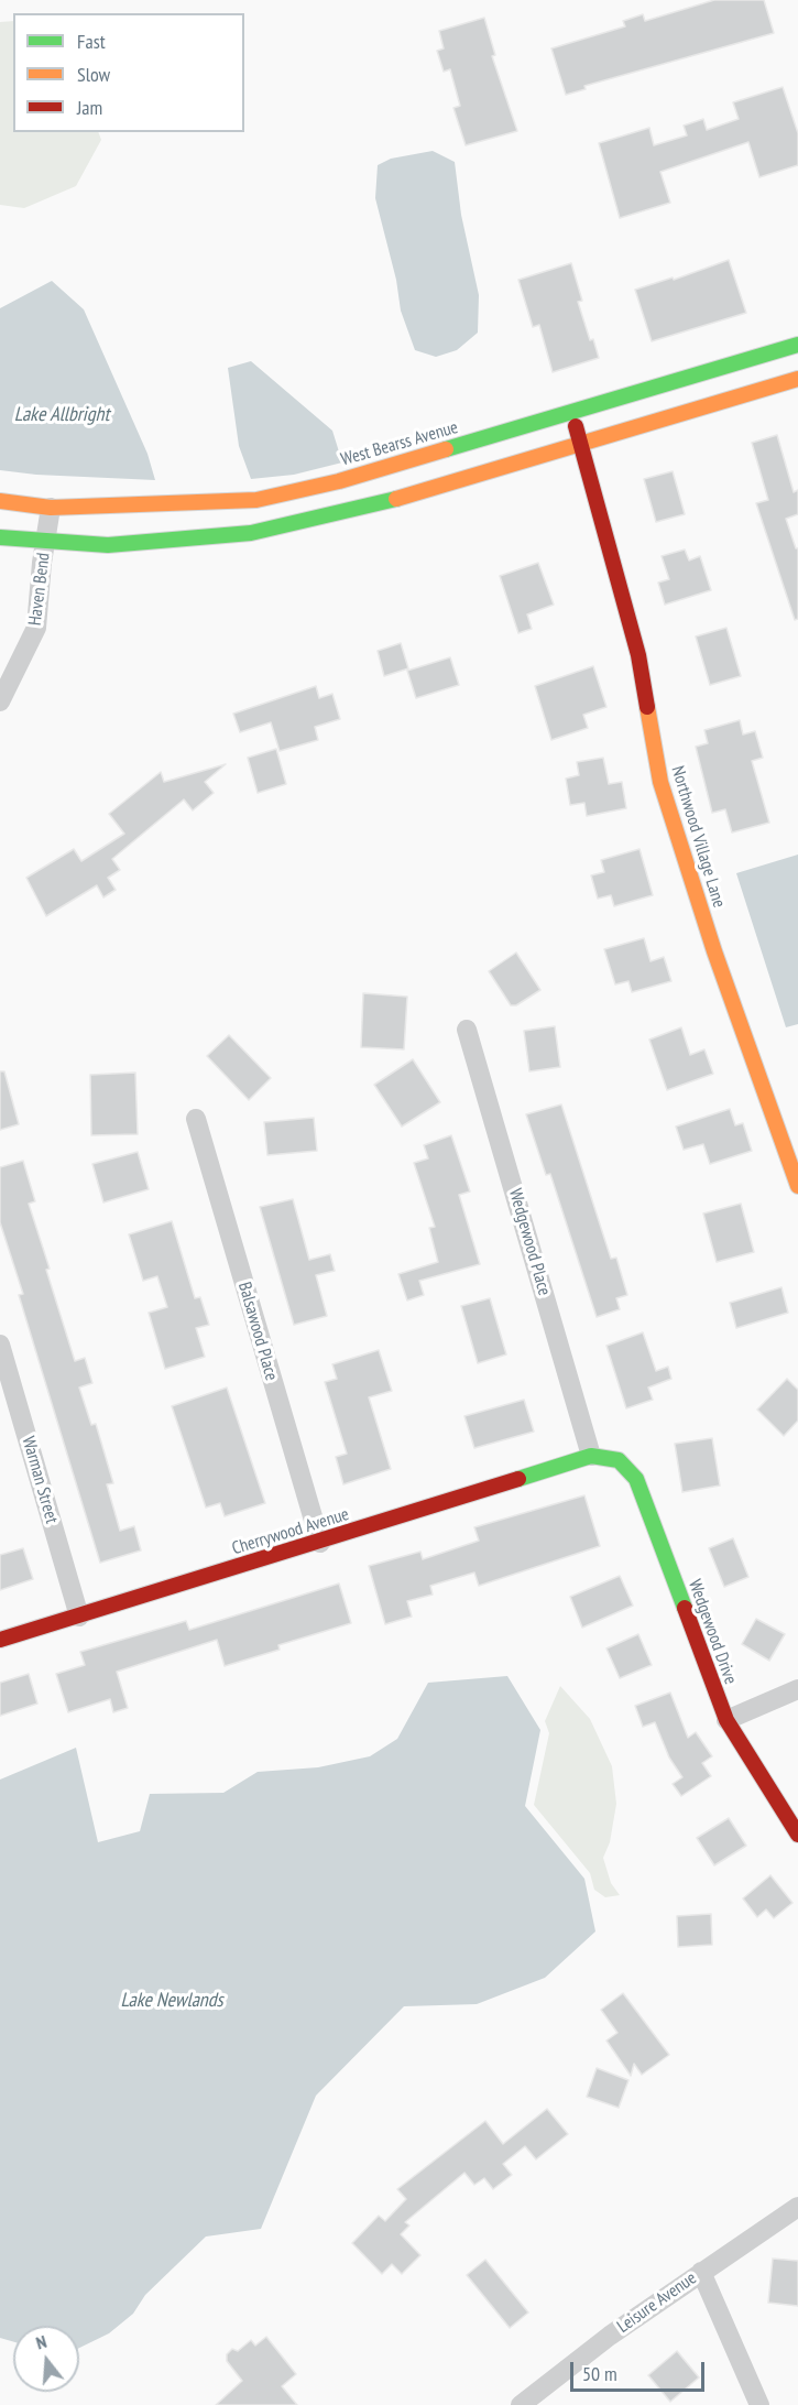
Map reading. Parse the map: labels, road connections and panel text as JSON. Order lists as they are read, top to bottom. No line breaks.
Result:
{"streets":{"street":["West Bearss Avenue","Haven Bend","Northwood Village Lane","Wedgewood Place","Balsawood Place","Warman Street","Cherrywood Avenue","Wedgewood Drive","Leisure Avenue"]},"crossings":[["West Bearss Avenue","Haven Bend"],["West Bearss Avenue","Northwood Village Lane"],["Wedgewood Place","Cherrywood Avenue"],["Wedgewood Place","Wedgewood Drive"],["Balsawood Place","Cherrywood Avenue"],["Warman Street","Cherrywood Avenue"],["Cherrywood Avenue","Wedgewood Drive"]],"water":["Lake Allbright","Lake Newlands"],"legend":["Fast","Slow","Jam"],"scale_bar":"50 m","north":"top"}
